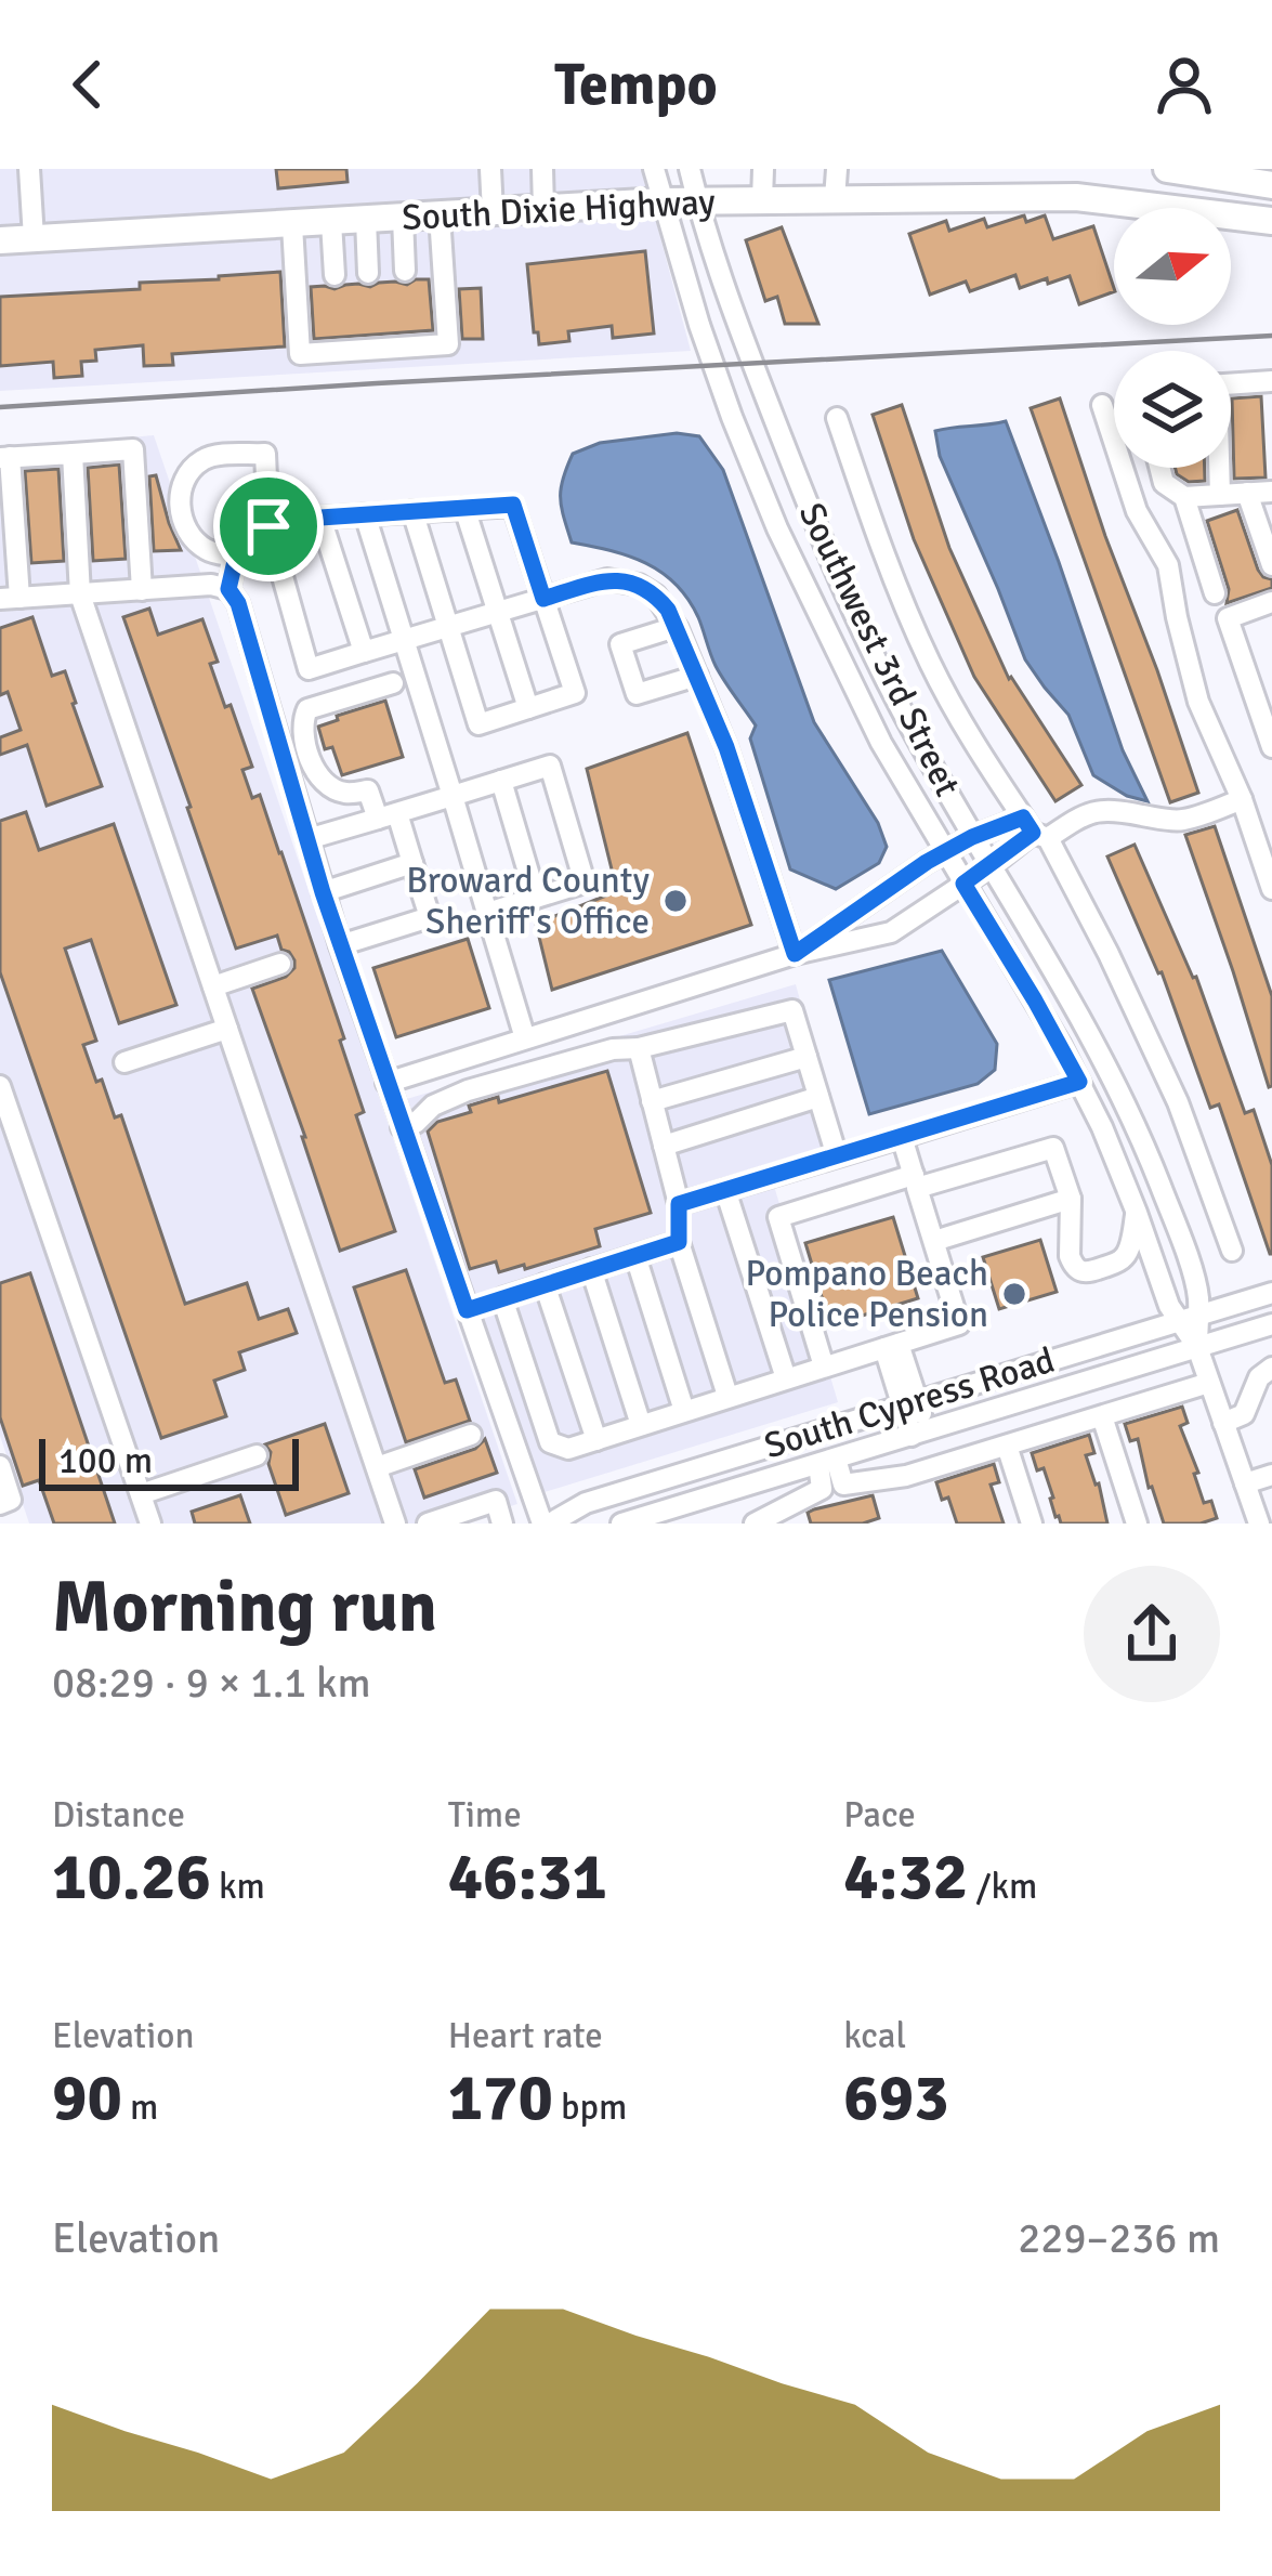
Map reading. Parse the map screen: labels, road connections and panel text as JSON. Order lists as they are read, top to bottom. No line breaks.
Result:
{"streets":{"main road":["South Dixie Highway"],"street":["Southwest 3rd Street","South Cypress Road"]},"crossings":[["South Dixie Highway","Southwest 3rd Street"],["Southwest 3rd Street","South Cypress Road"]],"places":["Broward County Sheriff's Office","Pompano Beach Police Pension"],"scale_bar":"100 m","north":"right","page":{"header":"Tempo","scale":"100 m","heading":["Morning run","08:29 · 9 × 1.1 km"],"stats":[["Distance","10.26 km"],["Time","46:31"],["Pace","4:32 /km"],["Elevation","90 m"],["Heart rate","170 bpm"],["kcal","693"]],"chart":["Elevation","229–236 m"]}}
